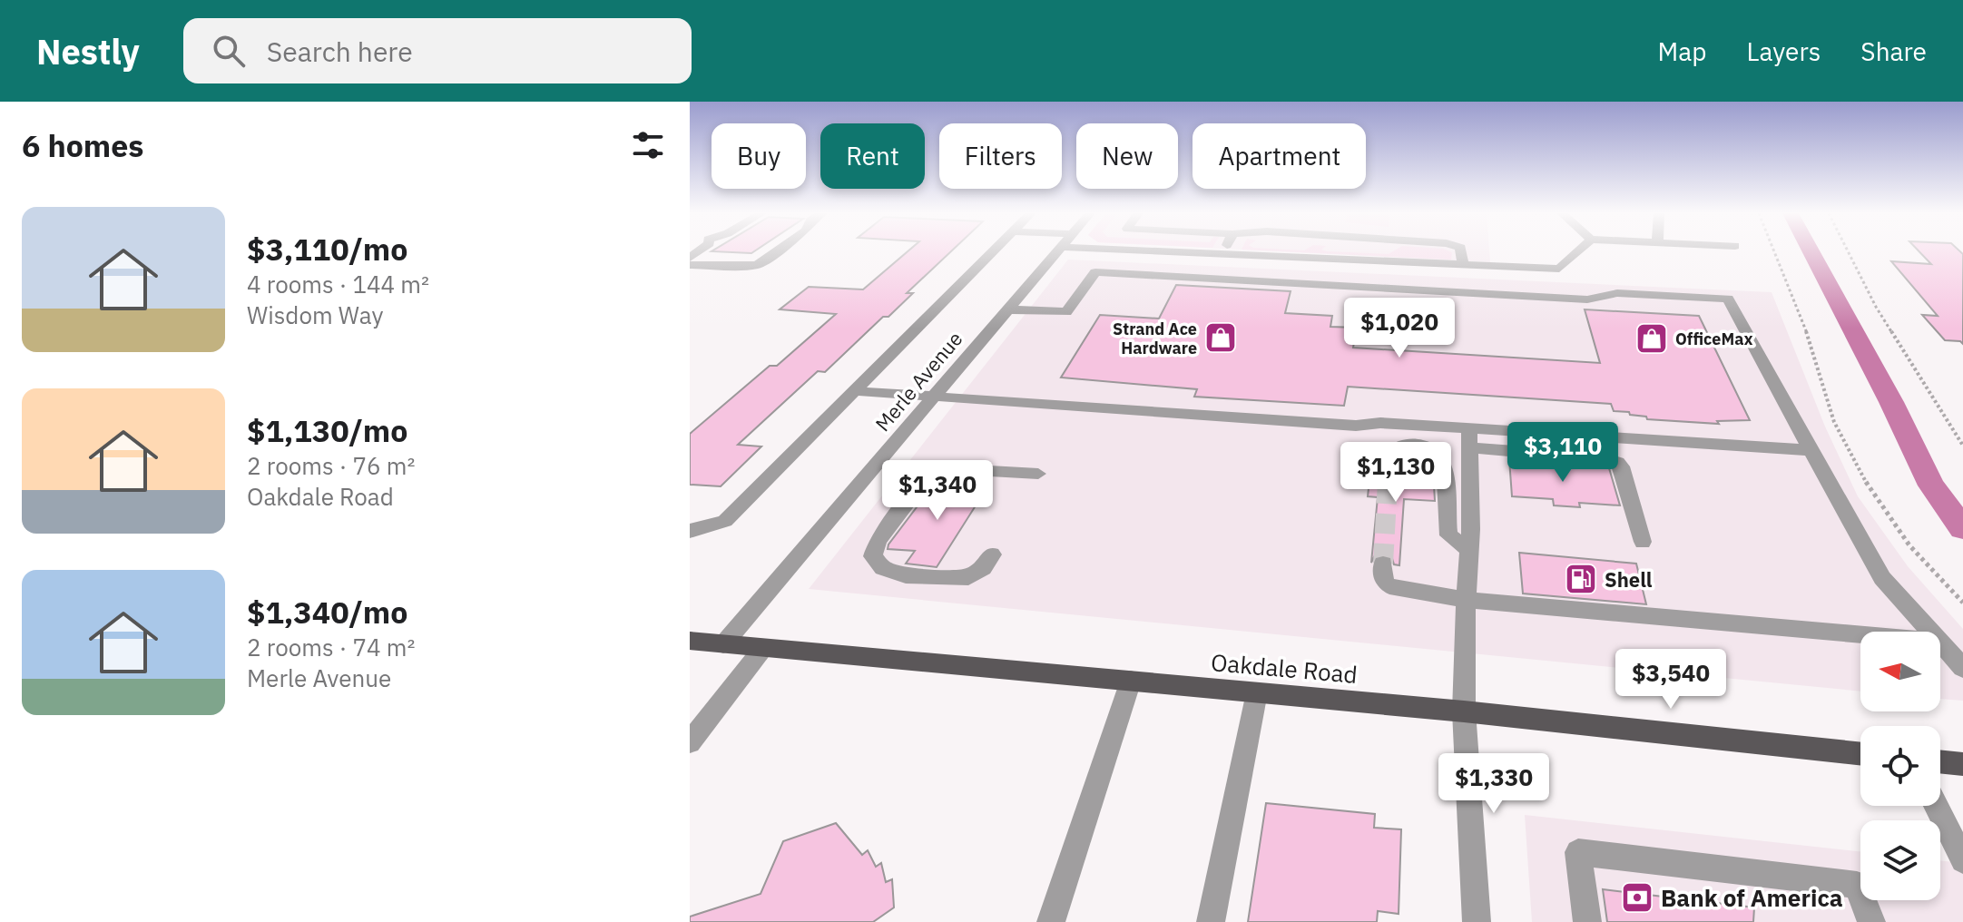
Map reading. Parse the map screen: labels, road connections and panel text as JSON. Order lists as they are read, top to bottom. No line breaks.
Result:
{"streets":{"main road":["Oakdale Road"],"street":["Merle Avenue"]},"crossings":[["Merle Avenue","Oakdale Road"]],"places":{"shop":["Strand Ace Hardware","OfficeMax"],"fuel station":["Shell"],"bank":["Bank of America"]},"north":"left","page":{"header":"Nestly","search":"Search here","nav":["Map","Layers","Share"],"heading":"6 homes","chip":["Buy","Rent","Filters","New","Apartment"],"list":[{"name":"$3,110/mo","note":"4 rooms · 144 m² · Wisdom Way"},{"name":"$1,130/mo","note":"2 rooms · 76 m² · Oakdale Road"},{"name":"$1,340/mo","note":"2 rooms · 74 m² · Merle Avenue"}],"price":["$1,020","$3,110","$1,130","$1,340","$3,540","$1,330"]}}
